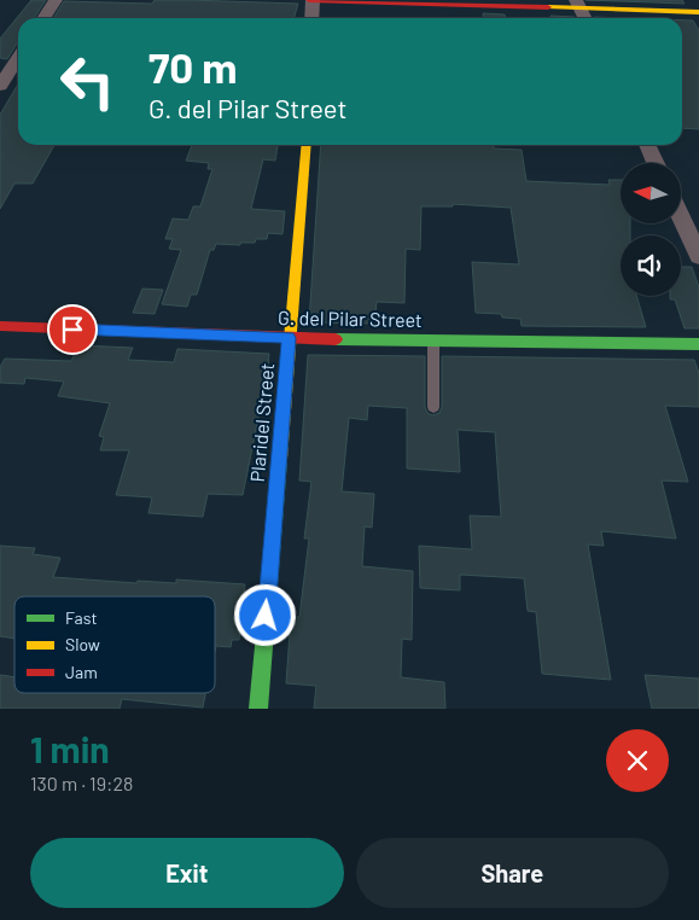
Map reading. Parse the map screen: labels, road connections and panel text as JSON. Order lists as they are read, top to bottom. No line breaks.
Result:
{"streets":{"street":["G. del Pilar Street","Plaridel Street"]},"crossings":[["G. del Pilar Street","Plaridel Street"]],"legend":["Fast","Slow","Jam"],"north":"left","page":{"turn":["70 m","G. del Pilar Street"],"heading":["1 min","130 m · 19:28"],"buttons":["Exit","Share"]}}
